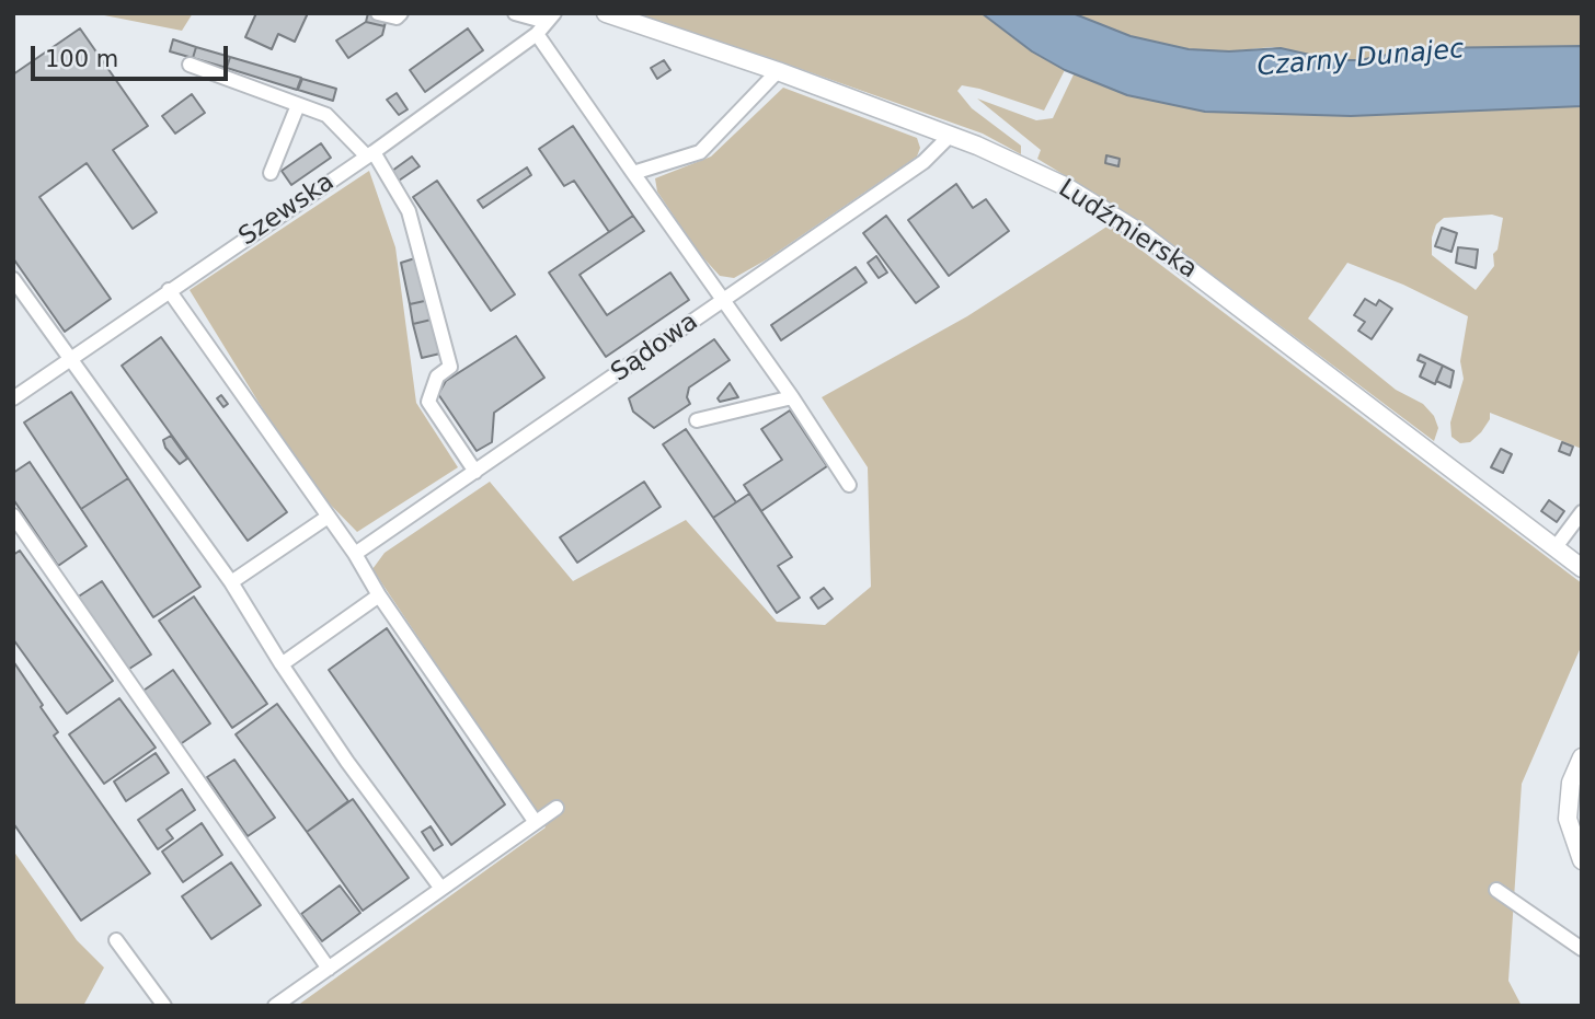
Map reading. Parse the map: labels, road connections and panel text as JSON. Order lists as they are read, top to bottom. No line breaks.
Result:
{"streets":{"main road":["Ludźmierska"],"street":["Szewska","Sądowa"]},"crossings":[["Ludźmierska","Sądowa"]],"water":["Czarny Dunajec"],"scale_bar":"100 m"}
